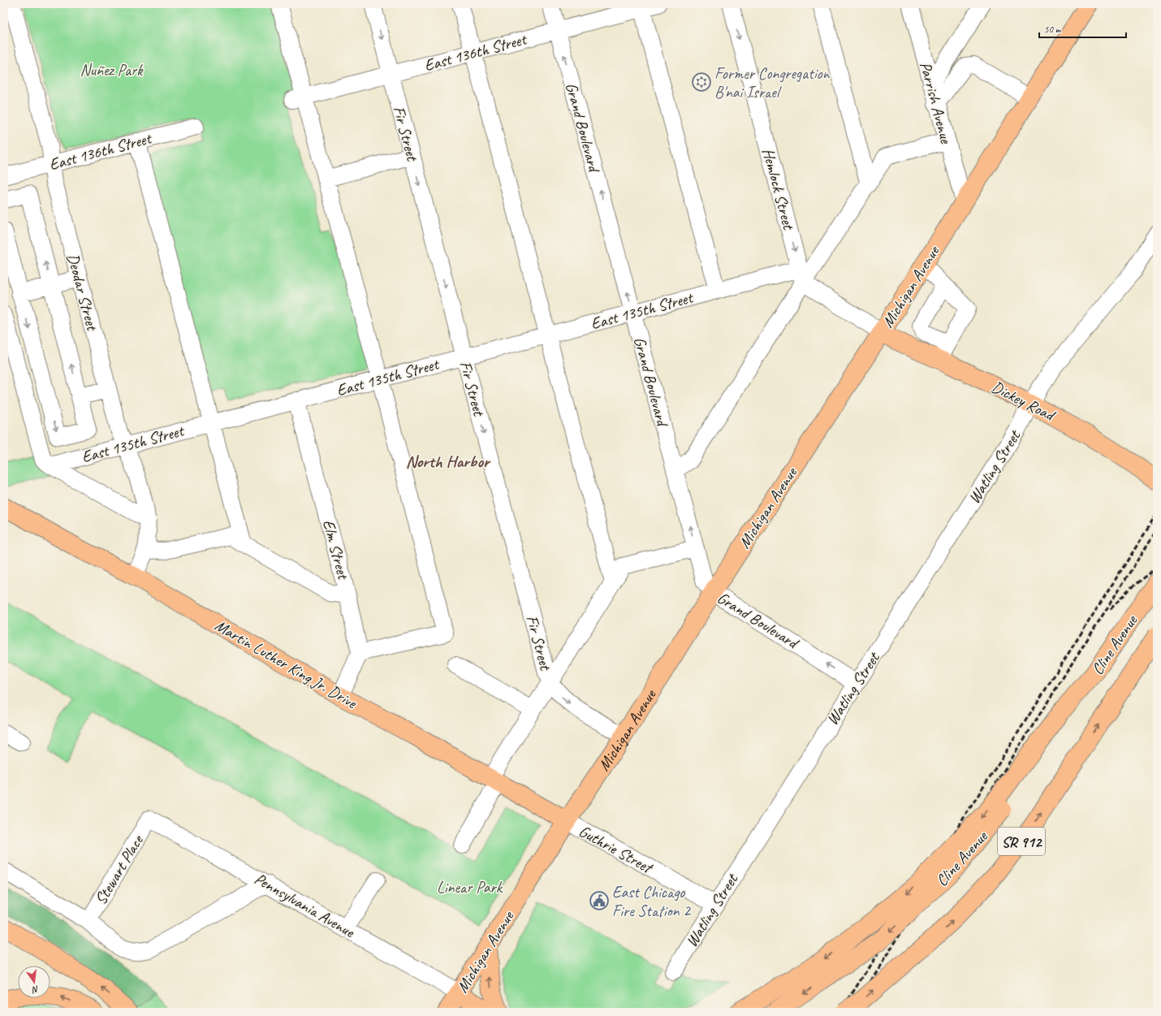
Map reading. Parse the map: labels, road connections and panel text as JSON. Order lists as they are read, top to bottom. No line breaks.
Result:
{"streets":{"main road":["Michigan Avenue","Dickey Road","Cline Avenue","Martin Luther King Jr. Drive","SR 912"],"street":["East 136th Street","Parrish Avenue","Grand Boulevard","Fir Street","Hemlock Street","Deodar Street","East 135th Street","Watling Street","Elm Street","Guthrie Street","Stewart Place","Pennsylvania Avenue"]},"crossings":[["East 136th Street","Grand Boulevard"],["East 136th Street","Fir Street"],["East 136th Street","Deodar Street"],["Parrish Avenue","Michigan Avenue"],["Grand Boulevard","Michigan Avenue"],["Grand Boulevard","East 135th Street"],["Grand Boulevard","Watling Street"],["Fir Street","Michigan Avenue"],["Fir Street","East 135th Street"],["Hemlock Street","East 135th Street"],["Michigan Avenue","Dickey Road"],["Michigan Avenue","Martin Luther King Jr. Drive"],["Michigan Avenue","Guthrie Street"],["Michigan Avenue","Pennsylvania Avenue"],["Deodar Street","East 135th Street"],["Deodar Street","Martin Luther King Jr. Drive"],["East 135th Street","Elm Street"],["Dickey Road","Watling Street"],["Watling Street","Guthrie Street"],["Martin Luther King Jr. Drive","Guthrie Street"],["Stewart Place","Pennsylvania Avenue"]],"districts":["North Harbor"],"parks":["Nuñez Park","Linear Park"],"places":{"synagogue":["Former Congregation B'nai Israel"],"public building":["East Chicago Fire Station 2"]},"scale_bar":"50 m","north":"bottom"}
